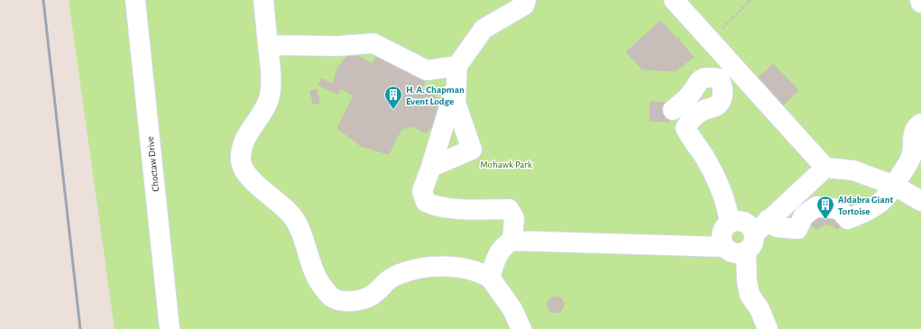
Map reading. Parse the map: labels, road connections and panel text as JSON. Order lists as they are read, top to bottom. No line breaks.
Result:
{"streets":{"street":["Choctaw Drive"]},"parks":["Mohawk Park"],"places":{"building":["H. A. Chapman Event Lodge","Aldabra Giant Tortoise"]}}
